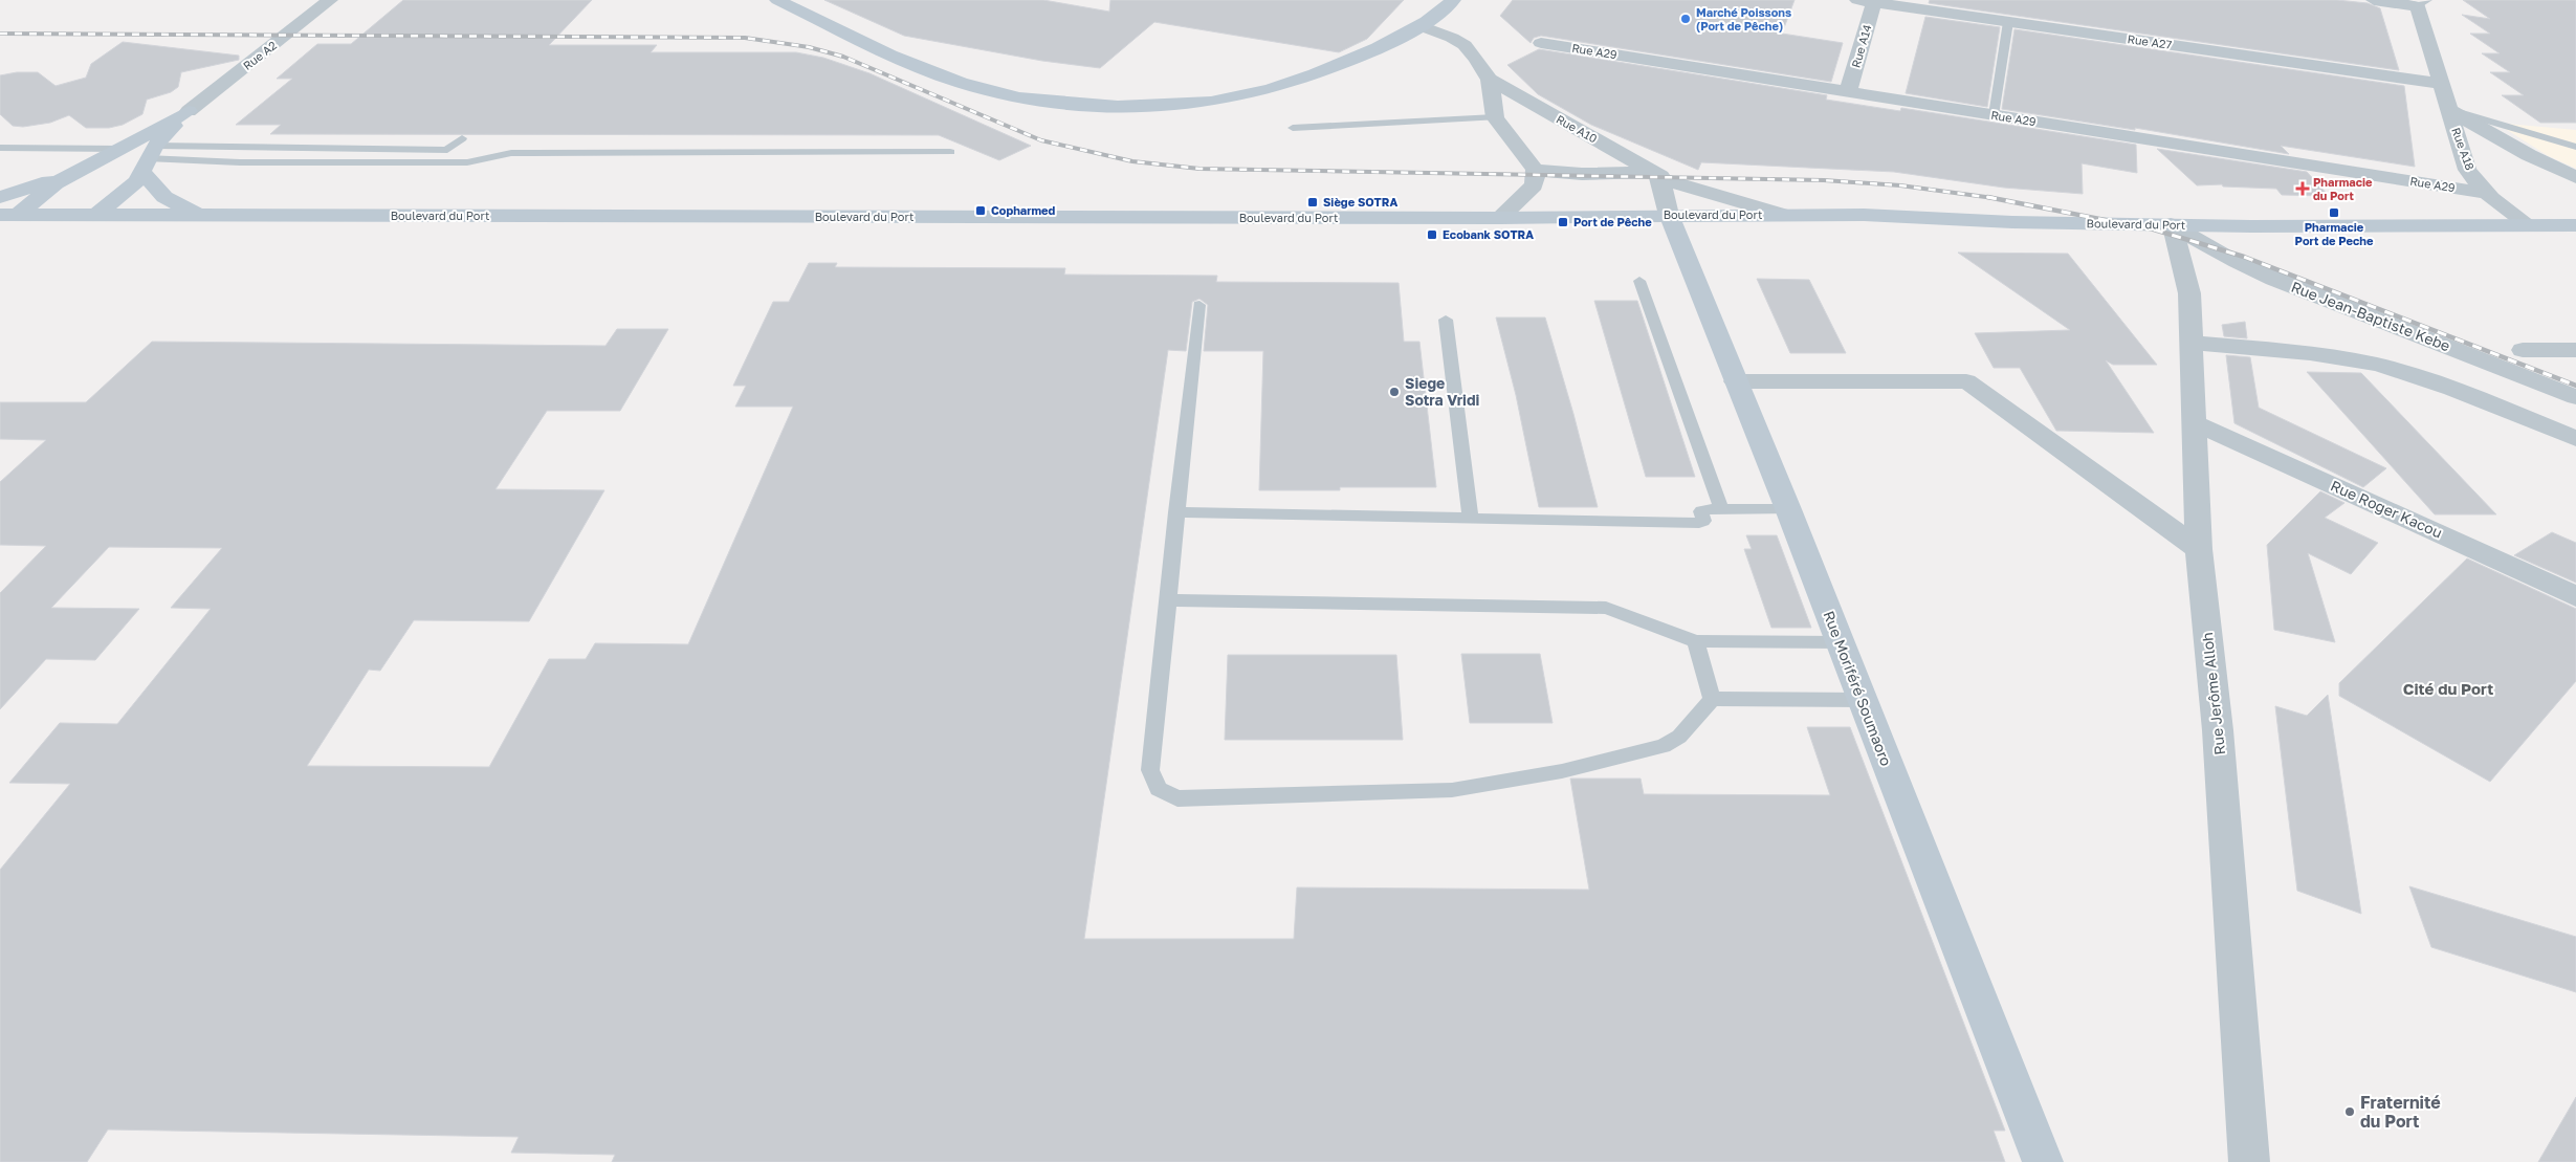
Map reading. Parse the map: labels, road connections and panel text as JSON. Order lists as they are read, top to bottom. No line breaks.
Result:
{"streets":{"main road":["Boulevard du Port","Rue Moriféré Soumaoro"],"street":["Rue A27","Rue A14","Rue A29","Rue A2","Rue A10","Rue A18","Rue Jean-Baptiste Kebe","Rue Roger Kacou","Rue Jerôme Alloh"]},"crossings":[["Rue A27","Rue A14"],["Rue A27","Rue A18"],["Rue A14","Rue A29"],["Rue A29","Rue A18"],["Rue A10","Boulevard du Port"],["Rue A18","Boulevard du Port"],["Boulevard du Port","Rue Jean-Baptiste Kebe"],["Boulevard du Port","Rue Moriféré Soumaoro"],["Boulevard du Port","Rue Jerôme Alloh"],["Rue Jean-Baptiste Kebe","Rue Jerôme Alloh"],["Rue Roger Kacou","Rue Jerôme Alloh"]],"districts":["Cité du Port"],"places":{"other":["Marché Poissons (Port de Pêche)","Siege Sotra Vridi","Fraternité du Port"],"health":["Pharmacie du Port"],"transit":["Siège SOTRA","Copharmed","Pharmacie Port de Peche","Port de Pêche","Ecobank SOTRA"]}}
